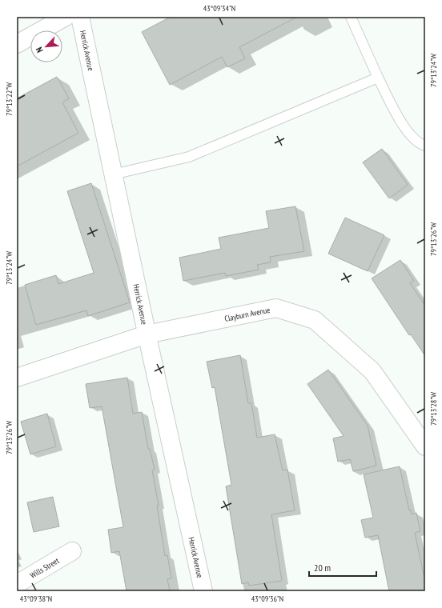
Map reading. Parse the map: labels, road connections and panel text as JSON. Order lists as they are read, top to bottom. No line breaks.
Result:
{"streets":{"street":["Herrick Avenue","Clayburn Avenue","Wills Street"]},"crossings":[["Herrick Avenue","Clayburn Avenue"]],"scale_bar":"20 m","north":"bottom left","coordinates":["43°09'34\"N","79°13'24\"W","79°13'22\"W","79°13'26\"W","79°13'28\"W","43°09'38\"N","43°09'36\"N"]}
